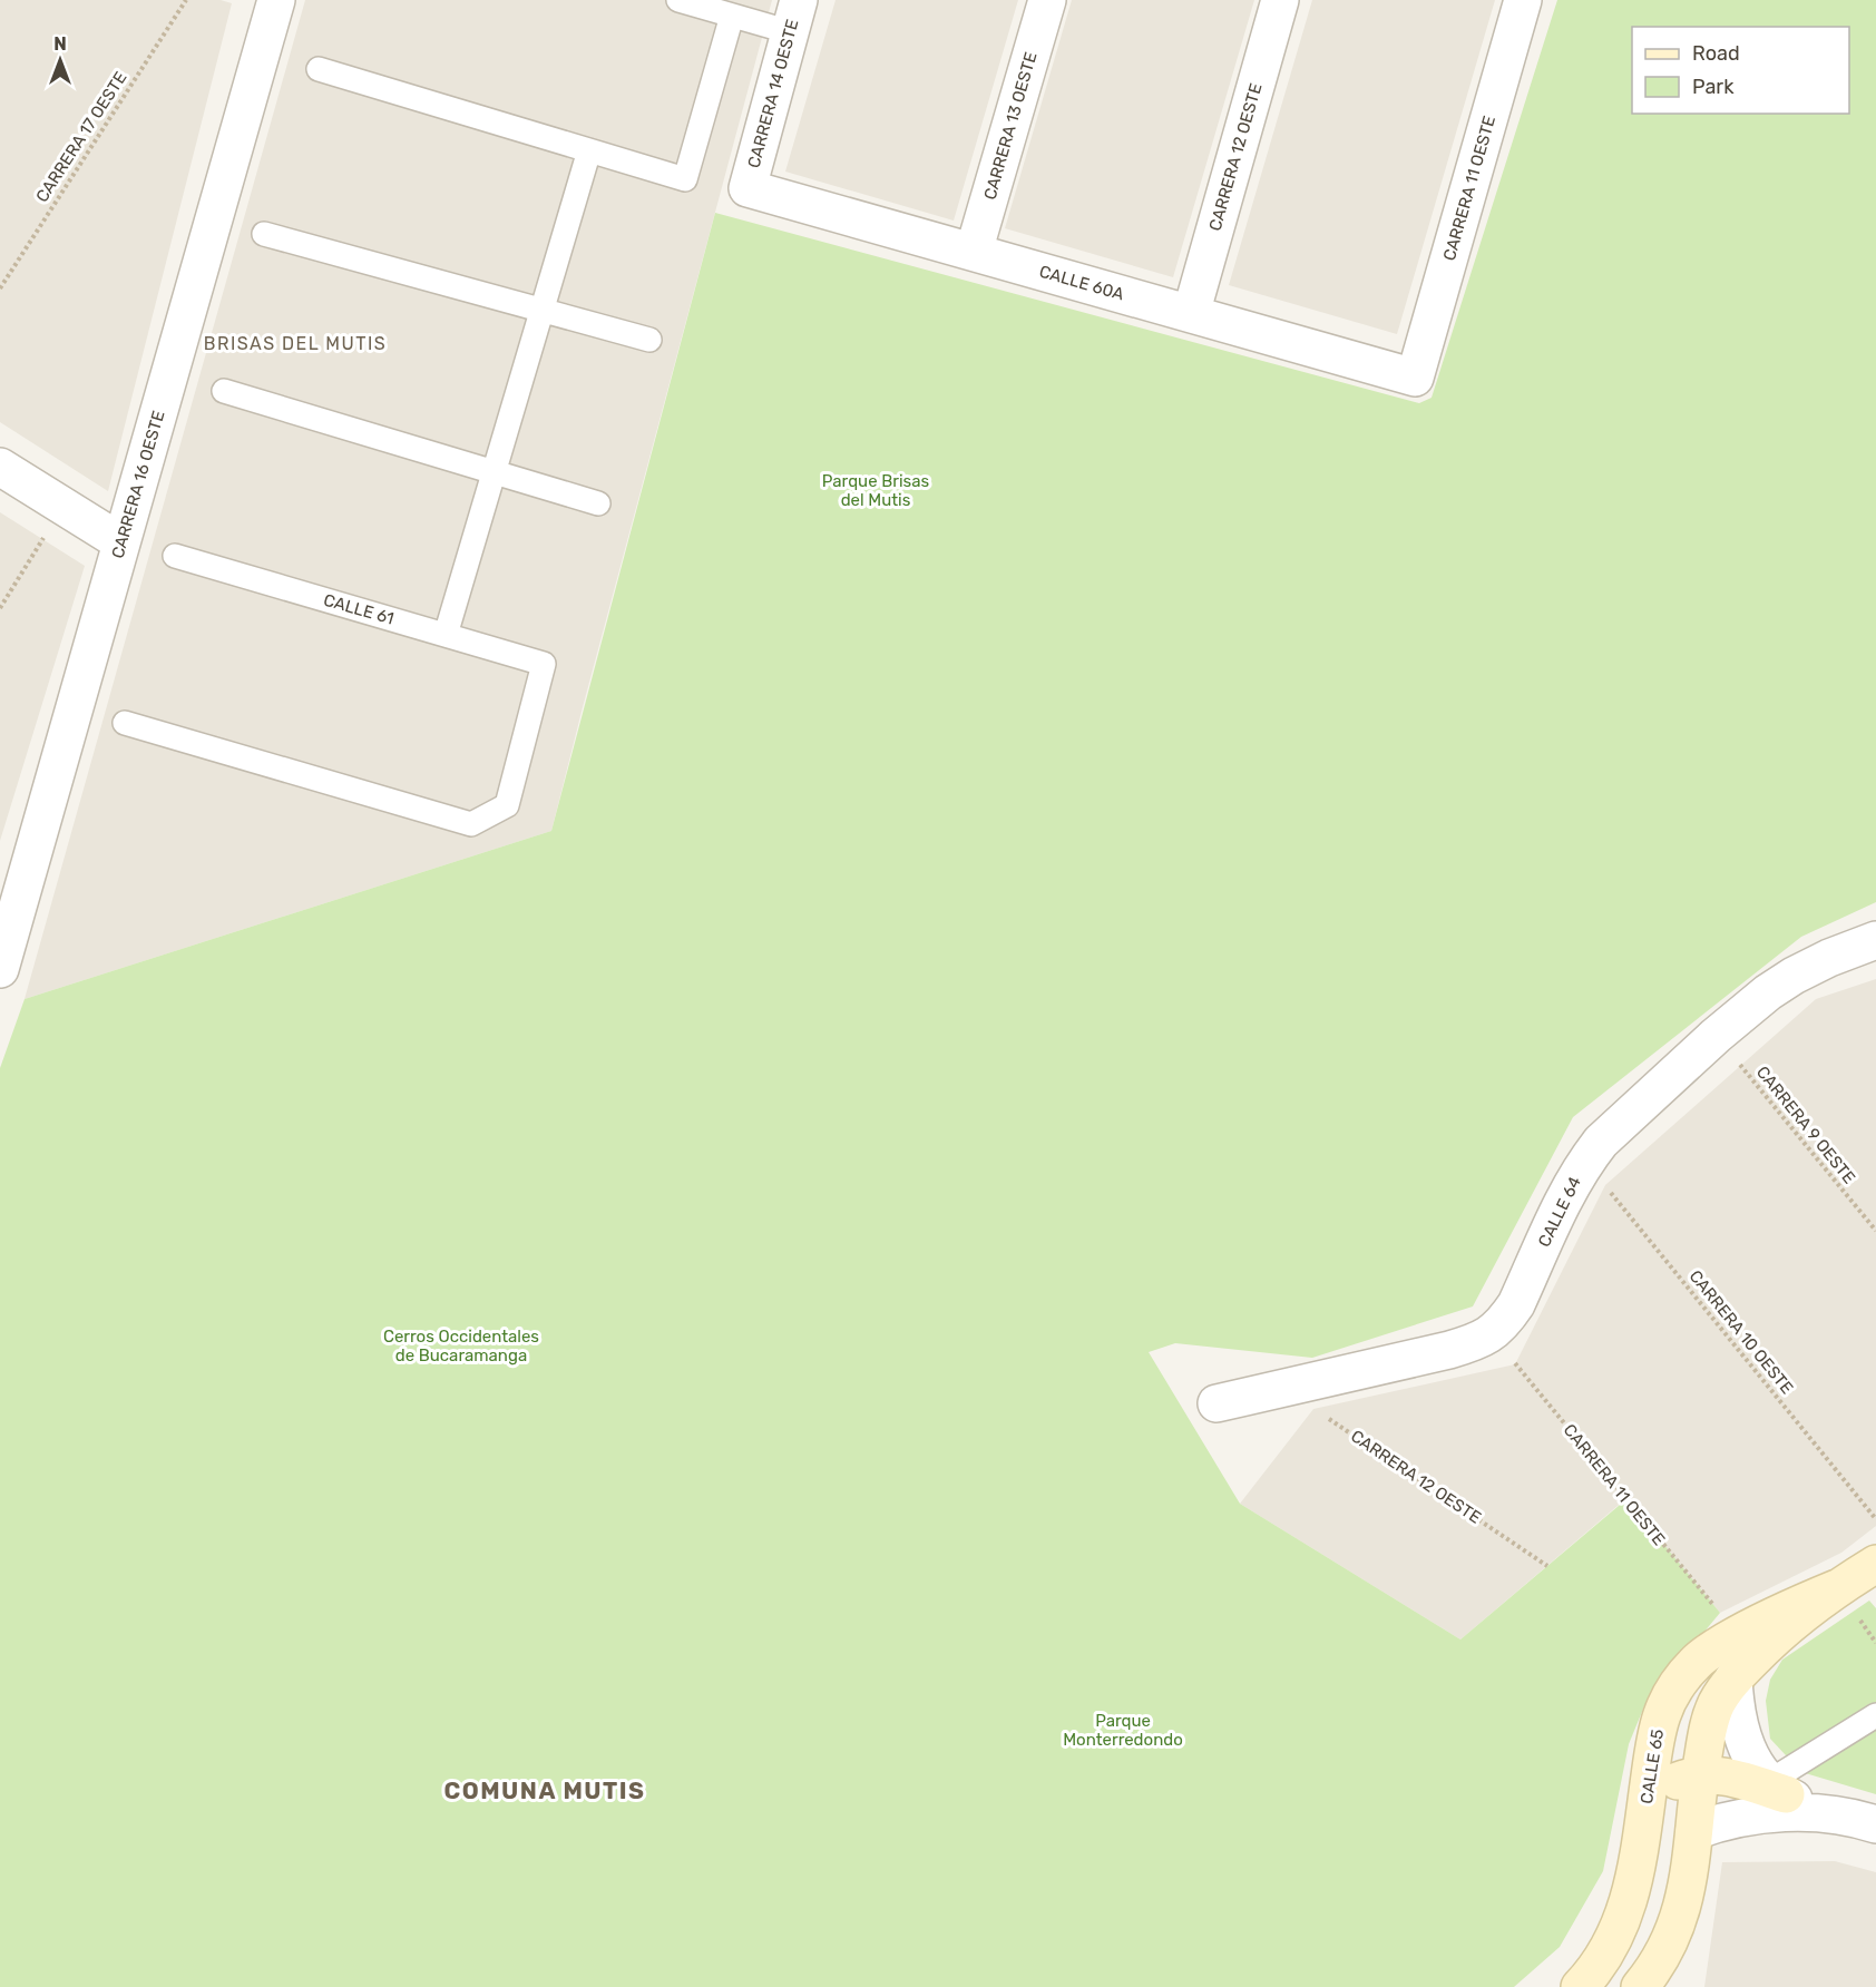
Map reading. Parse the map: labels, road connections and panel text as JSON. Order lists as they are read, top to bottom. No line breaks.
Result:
{"streets":{"street":["CARRERA 14 OESTE","CARRERA 13 OESTE","CARRERA 12 OESTE","CARRERA 11 OESTE","CALLE 60A","CARRERA 16 OESTE","CALLE 64","CALLE 65"],"lane":["CALLE 61"],"path":["CARRERA 17 OESTE","CARRERA 9 OESTE","CARRERA 10 OESTE"]},"crossings":[["CARRERA 14 OESTE","CALLE 60A"],["CARRERA 13 OESTE","CALLE 60A"],["CARRERA 12 OESTE","CALLE 60A"],["CARRERA 12 OESTE","CALLE 64"],["CARRERA 11 OESTE","CALLE 60A"],["CARRERA 11 OESTE","CALLE 64"],["CARRERA 11 OESTE","CALLE 65"],["CARRERA 9 OESTE","CALLE 64"],["CALLE 64","CARRERA 10 OESTE"]],"districts":["BRISAS DEL MUTIS","COMUNA MUTIS"],"parks":["Parque Brisas del Mutis","Cerros Occidentales de Bucaramanga","Parque Monterredondo"],"legend":["Road","Park"],"north":"top"}
